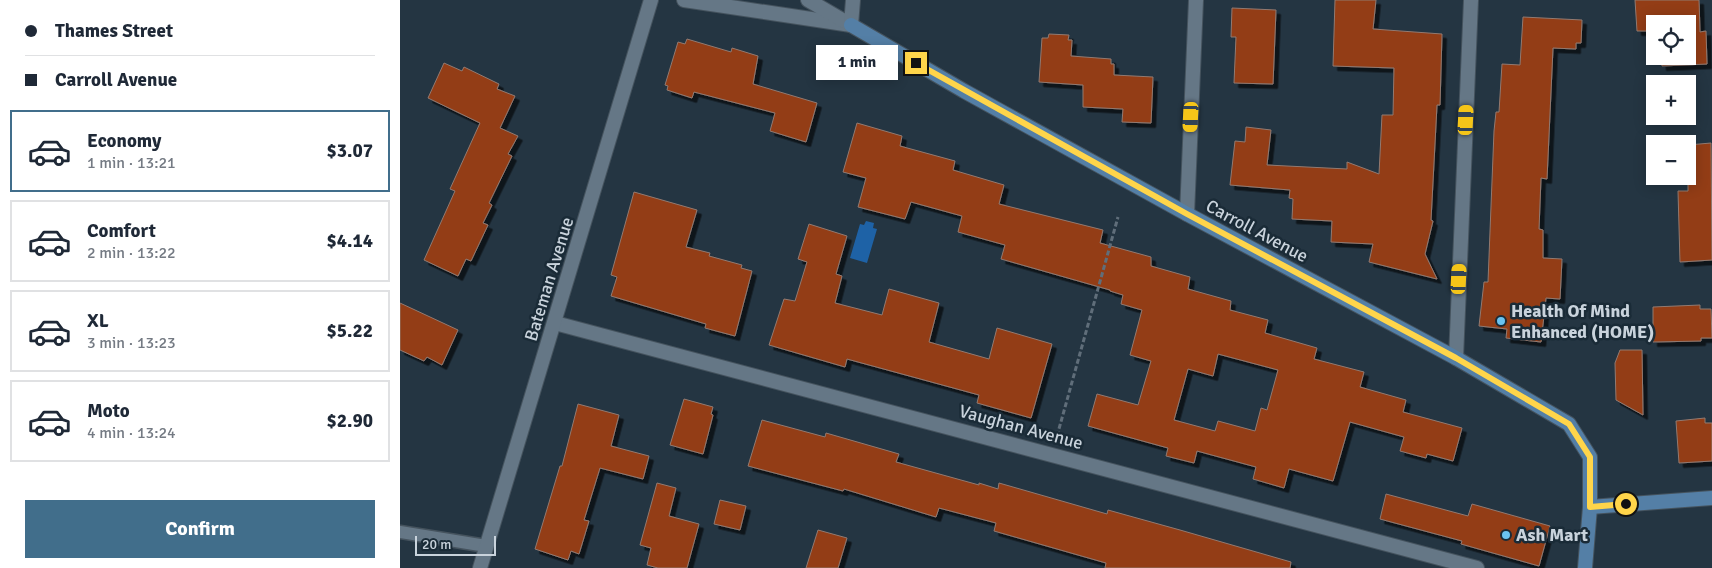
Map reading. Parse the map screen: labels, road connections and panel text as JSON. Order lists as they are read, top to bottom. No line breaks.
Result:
{"streets":{"main road":["Carroll Avenue"],"street":["Bateman Avenue","Vaughan Avenue"]},"crossings":[["Bateman Avenue","Vaughan Avenue"]],"places":["Health Of Mind Enhanced (HOME)","Ash Mart"],"scale_bar":"20 m","page":{"banner":["Thames Street","Carroll Avenue"],"map_buttons":["+","−"],"bubble":"1 min","list":[{"name":"Economy","note":"1 min · 13:21","value":"$3.07"},{"name":"Comfort","note":"2 min · 13:22","value":"$4.14"},{"name":"XL","note":"3 min · 13:23","value":"$5.22"},{"name":"Moto","note":"4 min · 13:24","value":"$2.90"}],"buttons":"Confirm","scale":"20 m"}}
